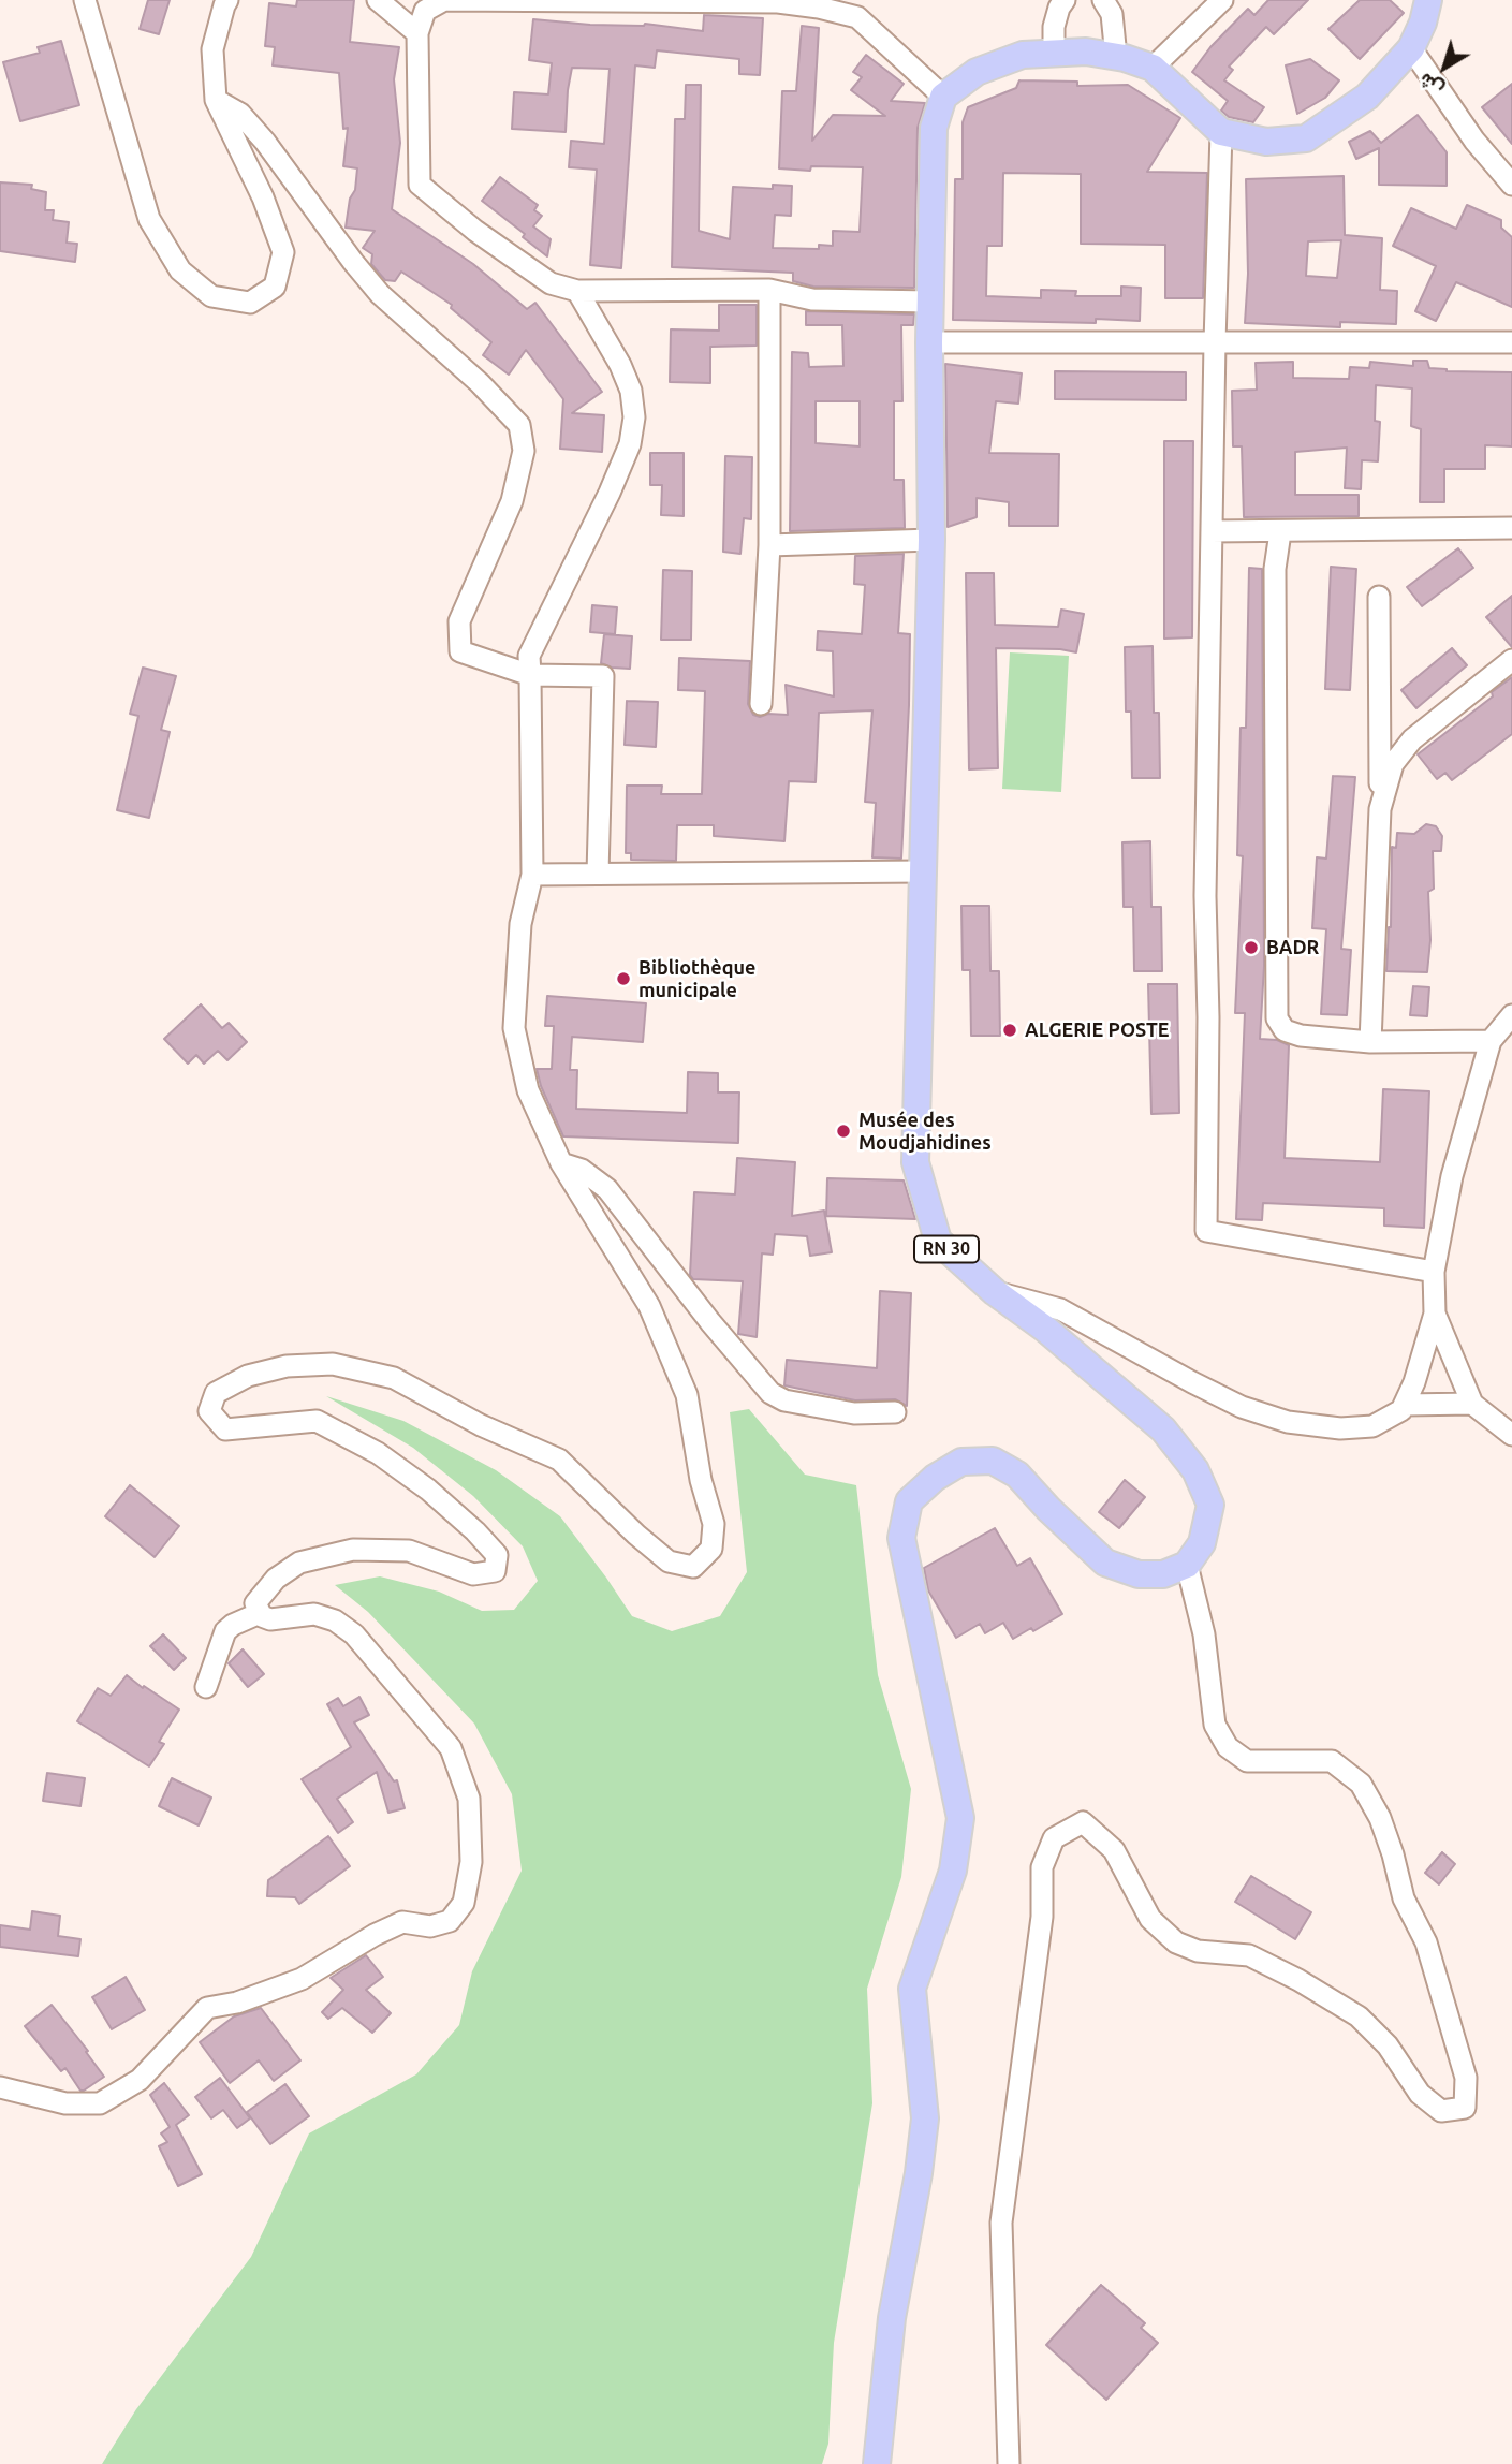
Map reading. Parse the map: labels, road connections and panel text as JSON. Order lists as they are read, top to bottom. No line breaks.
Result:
{"streets":{"main road":["RN 30"]},"places":["BADR","Bibliothèque municipale","ALGERIE POSTE","Musée des Moudjahidines"],"north":"bottom left"}
